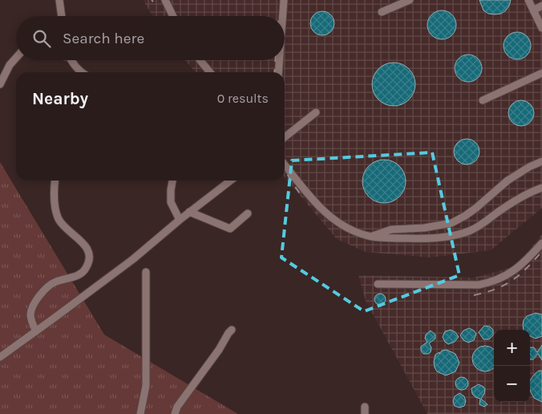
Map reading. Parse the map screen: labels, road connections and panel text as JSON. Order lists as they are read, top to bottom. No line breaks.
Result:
{"page":{"search":"Search here","heading":["Nearby","0 results"],"map_buttons":["+","−"]}}
